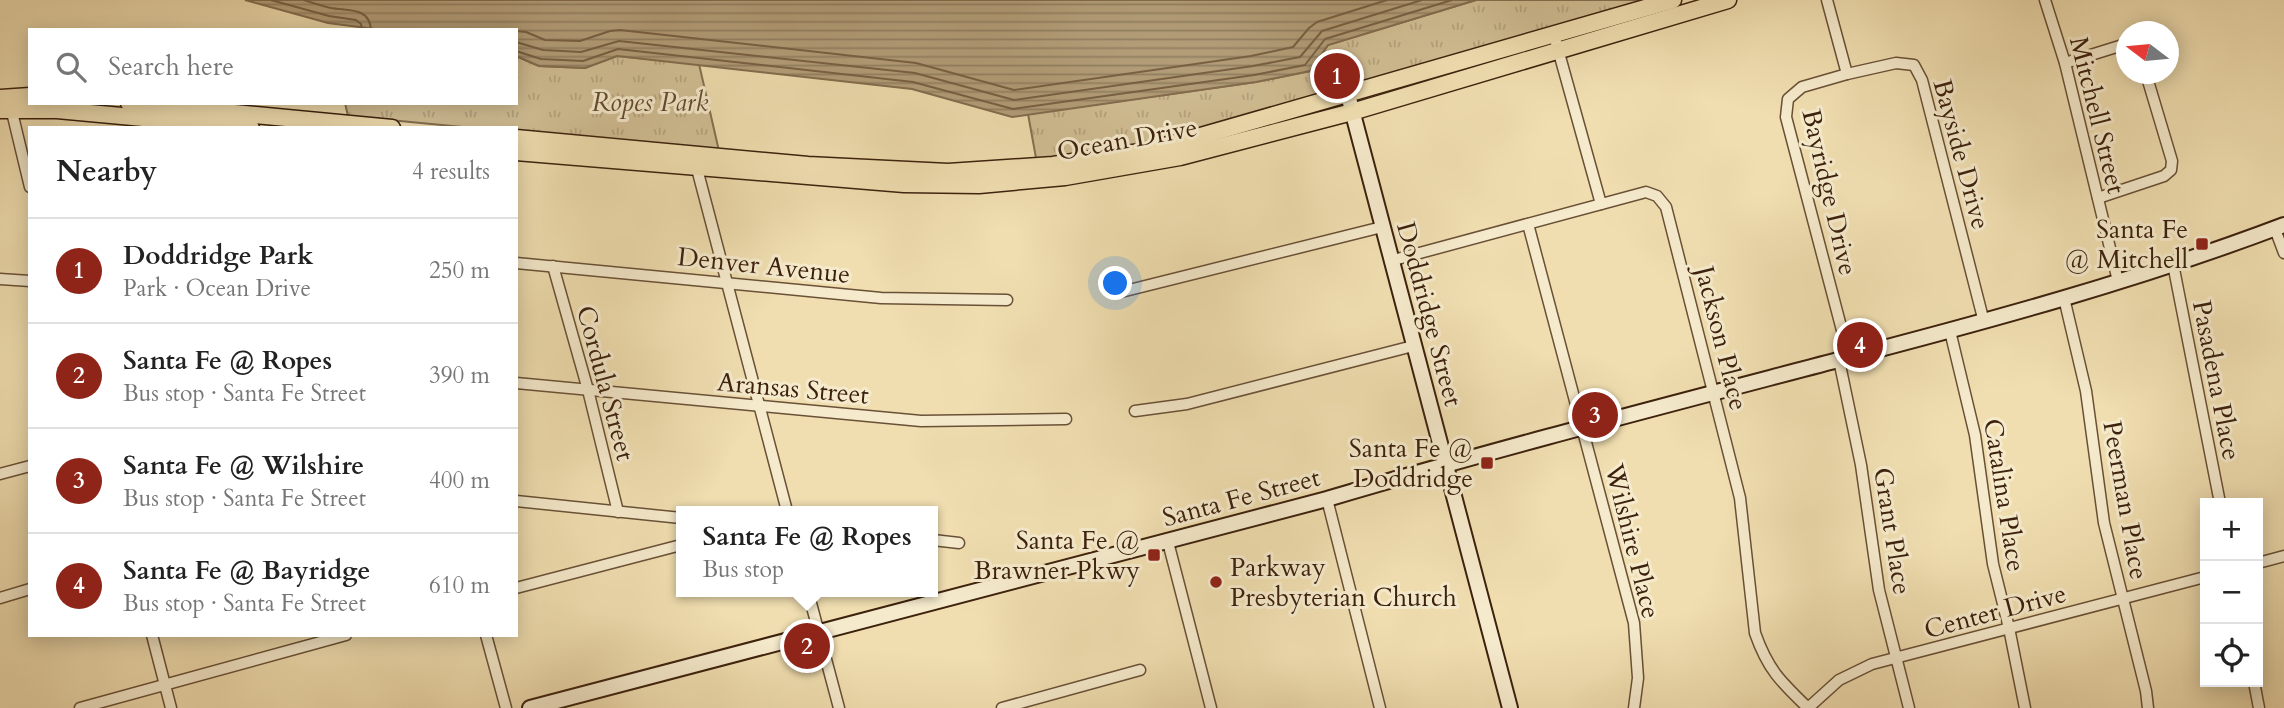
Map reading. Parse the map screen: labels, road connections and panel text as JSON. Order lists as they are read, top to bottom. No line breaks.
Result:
{"streets":{"main road":["Ocean Drive","Doddridge Street","Santa Fe Street"],"street":["Mitchell Street","Bayside Drive","Bayridge Drive","Denver Avenue","Jackson Place","Pasadena Place","Cordula Street","Aransas Street","Catalina Place","Peerman Place","Grant Place","Wilshire Place","Center Drive"]},"crossings":[["Mitchell Street","Santa Fe Street"],["Ocean Drive","Doddridge Street"],["Bayside Drive","Bayridge Drive"],["Bayside Drive","Santa Fe Street"],["Bayridge Drive","Santa Fe Street"],["Bayridge Drive","Grant Place"],["Denver Avenue","Cordula Street"],["Doddridge Street","Santa Fe Street"],["Jackson Place","Santa Fe Street"],["Jackson Place","Center Drive"],["Pasadena Place","Santa Fe Street"],["Cordula Street","Aransas Street"],["Catalina Place","Santa Fe Street"],["Catalina Place","Center Drive"],["Santa Fe Street","Peerman Place"],["Santa Fe Street","Grant Place"],["Santa Fe Street","Wilshire Place"],["Peerman Place","Center Drive"],["Grant Place","Center Drive"]],"parks":["Ropes Park"],"places":{"transit":["Santa Fe @ Mitchell","Santa Fe @ Doddridge","Santa Fe @ Brawner Pkwy"],"other":["Parkway Presbyterian Church"]},"north":"left","page":{"search":"Search here","pins":["1","4","3","2"],"heading":["Nearby","4 results"],"list":[{"mark":"1","name":"Doddridge Park","note":"Park · Ocean Drive","value":"250 m"},{"mark":"2","name":"Santa Fe @ Ropes","note":"Bus stop · Santa Fe Street","value":"390 m"},{"mark":"3","name":"Santa Fe @ Wilshire","note":"Bus stop · Santa Fe Street","value":"400 m"},{"mark":"4","name":"Santa Fe @ Bayridge","note":"Bus stop · Santa Fe Street","value":"610 m"}],"map_buttons":["+","−"],"popup":["Santa Fe @ Ropes","Bus stop"]}}
